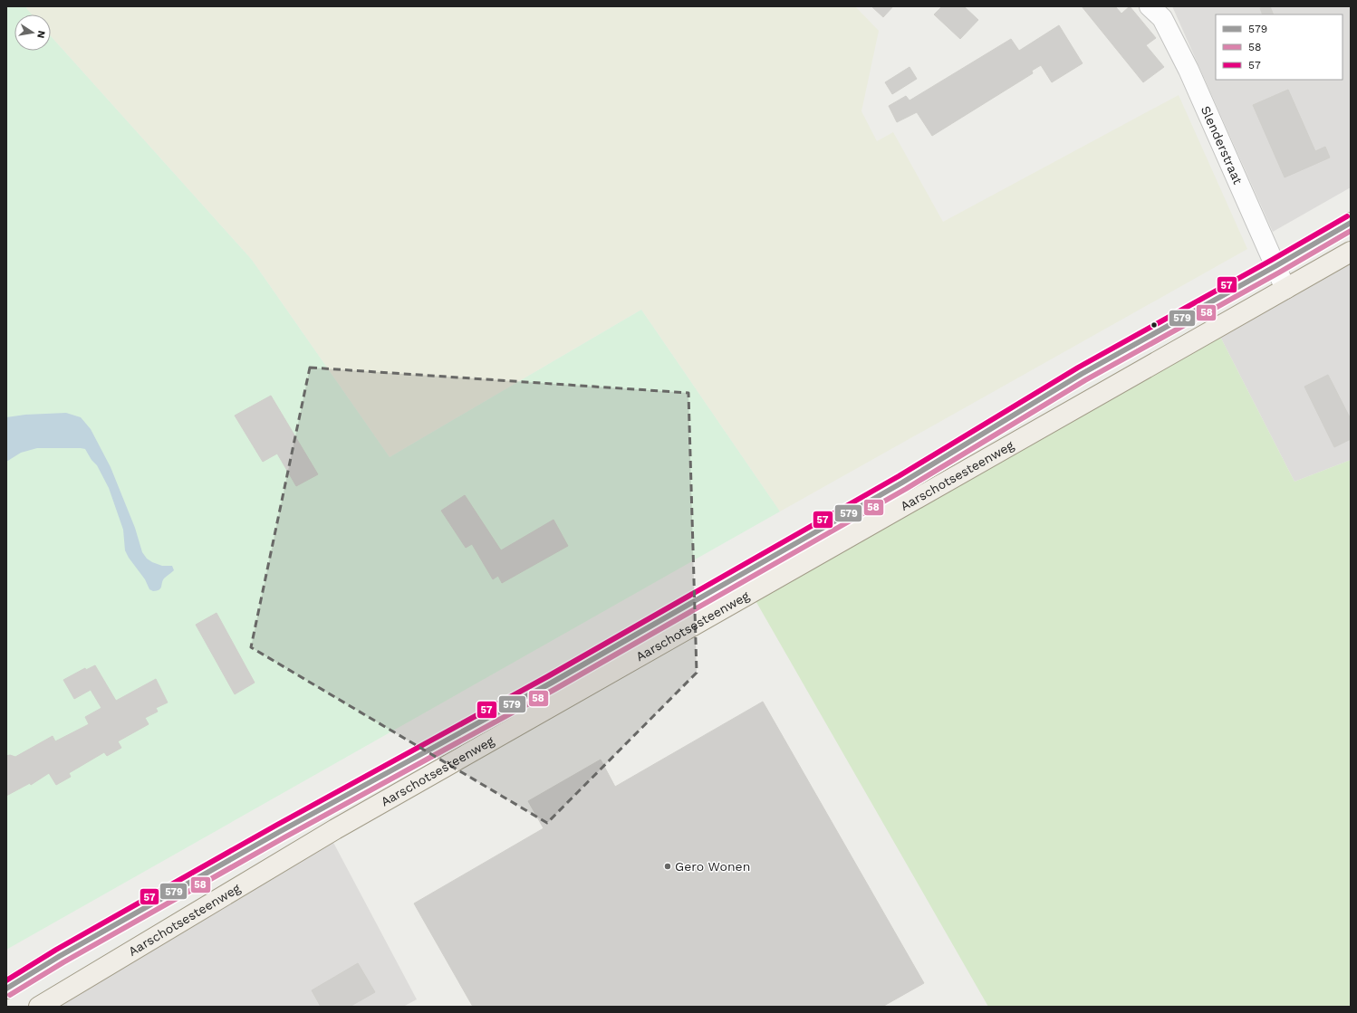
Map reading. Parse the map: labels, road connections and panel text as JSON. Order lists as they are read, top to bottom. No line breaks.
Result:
{"streets":{"main road":["Aarschotsesteenweg"],"street":["Slenderstraat"]},"crossings":[["Slenderstraat","Aarschotsesteenweg"]],"places":["Gero Wonen"],"lines":["transit line 57","transit line 579","transit line 58"],"legend":["579","58","57"],"north":"right"}
